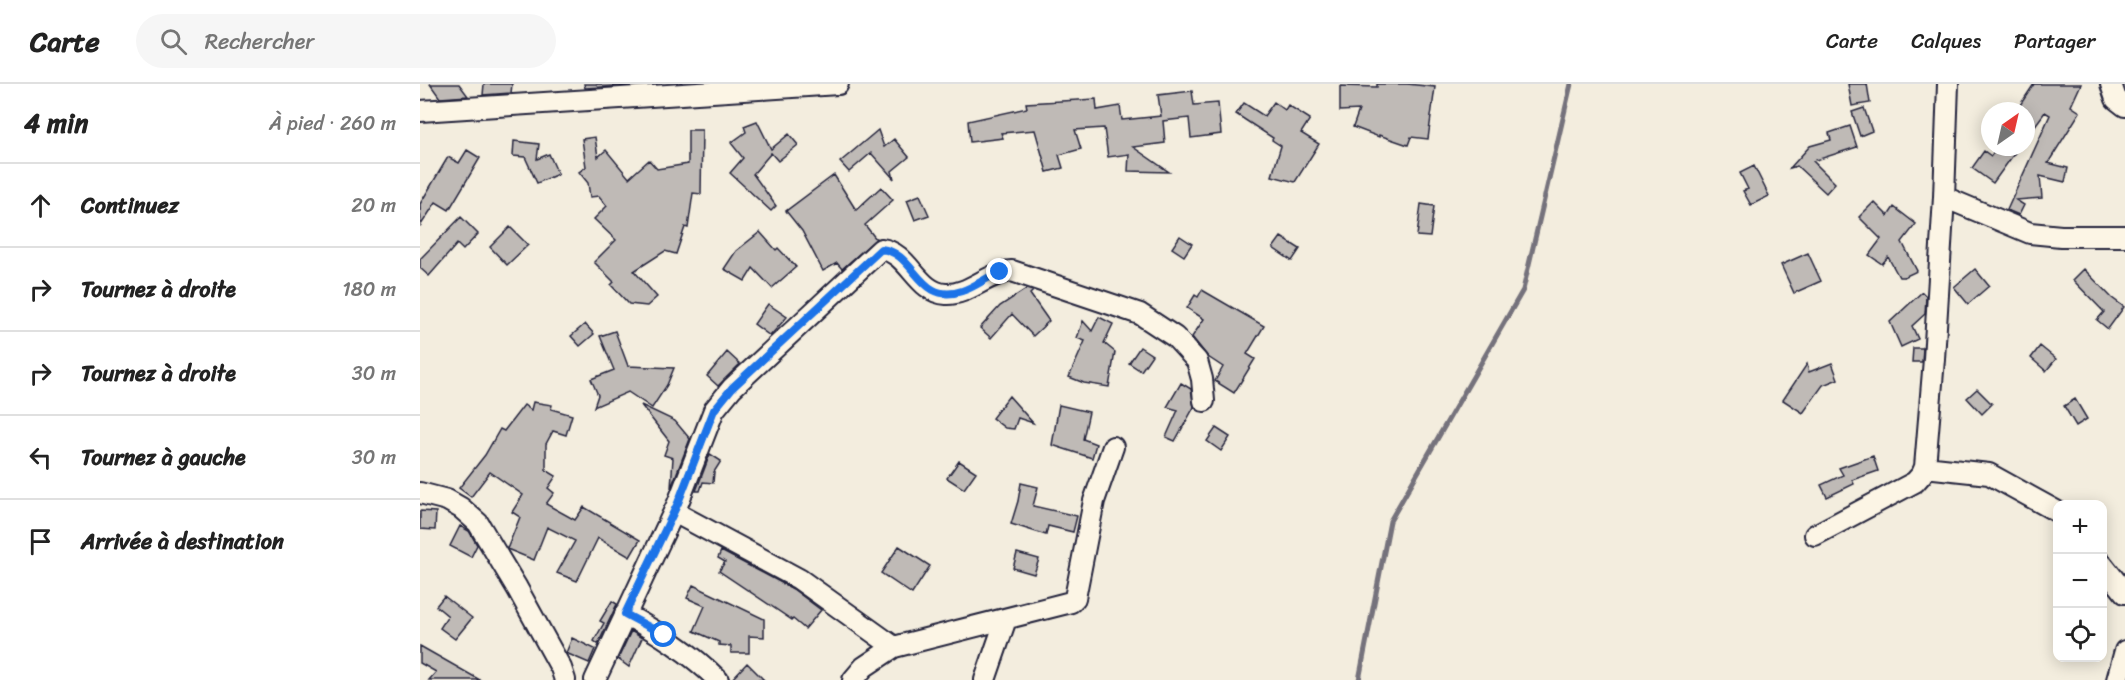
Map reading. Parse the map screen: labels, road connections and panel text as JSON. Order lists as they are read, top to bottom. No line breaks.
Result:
{"north":"top right","page":{"header":"Carte","search":"Rechercher","nav":["Carte","Calques","Partager"],"heading":["4 min","À pied · 260 m"],"list":[["Continuez","20 m"],["Tournez à droite","180 m"],["Tournez à droite","30 m"],["Tournez à gauche","30 m"],"Arrivée à destination"],"map_buttons":["+","−"]}}
